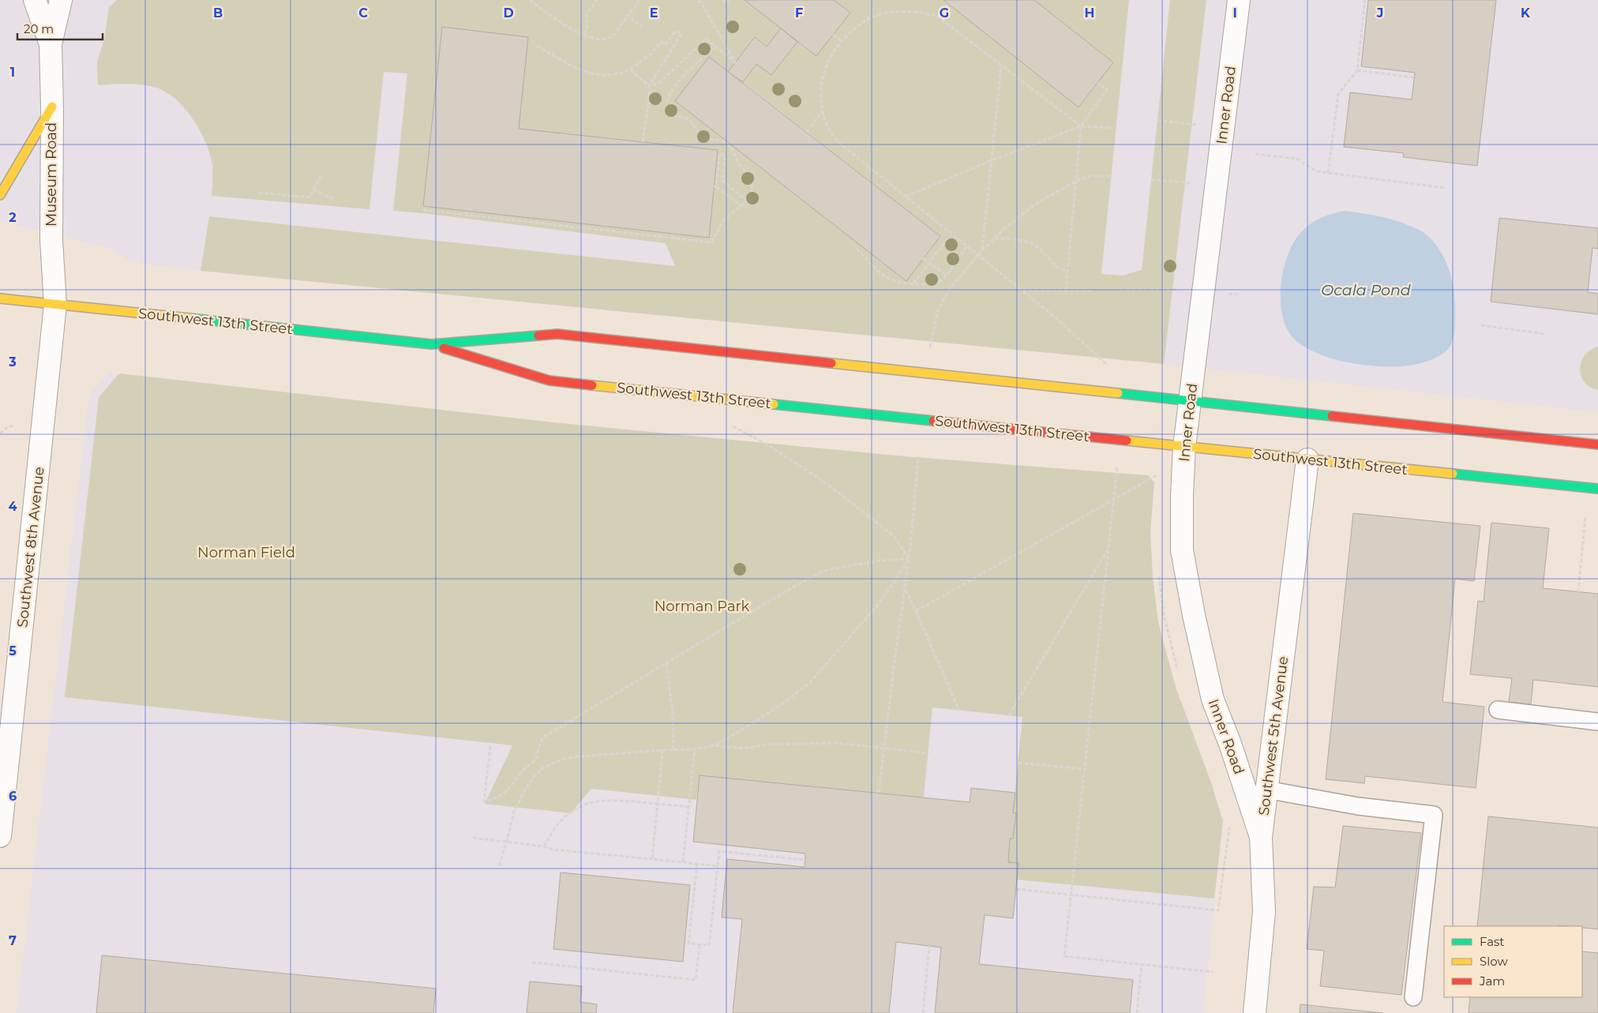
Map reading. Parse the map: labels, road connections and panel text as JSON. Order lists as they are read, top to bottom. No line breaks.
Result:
{"streets":{"main road":["Southwest 13th Street"],"street":["Inner Road","Museum Road","Southwest 8th Avenue","Southwest 5th Avenue"]},"crossings":[["Inner Road","Southwest 13th Street"],["Inner Road","Southwest 5th Avenue"],["Museum Road","Southwest 13th Street"],["Museum Road","Southwest 8th Avenue"],["Southwest 13th Street","Southwest 8th Avenue"],["Southwest 13th Street","Southwest 5th Avenue"]],"water":["Ocala Pond"],"parks":["Norman Field","Norman Park"],"legend":["Fast","Slow","Jam"],"scale_bar":"20 m","grid":{"columns":["B","C","D","E","F","G","H","I","J","K"],"rows":["1","2","3","4","5","6","7"]}}
